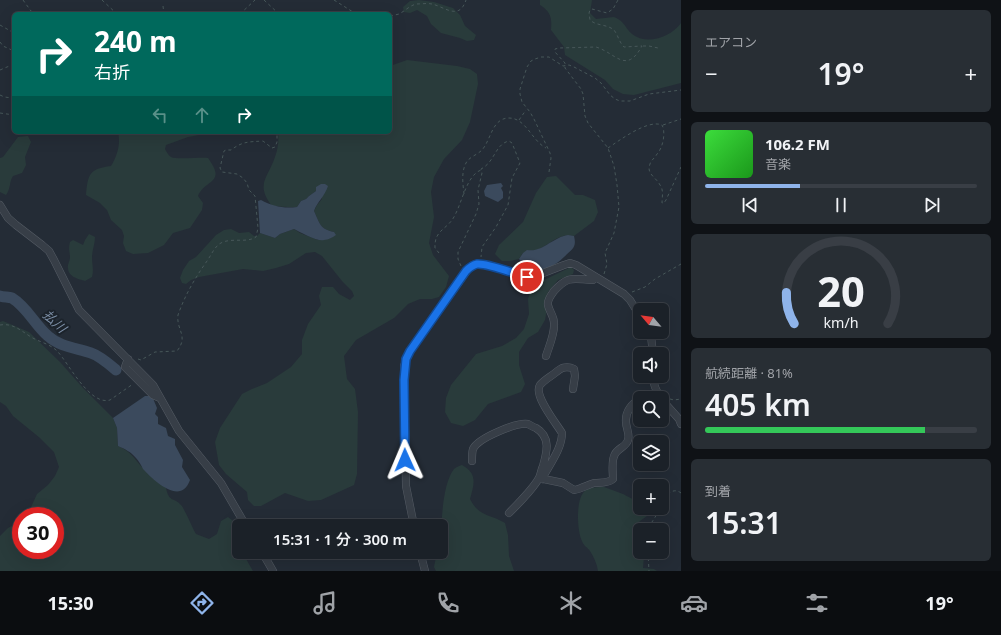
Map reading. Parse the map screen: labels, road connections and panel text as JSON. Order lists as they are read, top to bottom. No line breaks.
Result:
{"water":["払川"],"north":"top left","page":{"tile":["エアコン",["航続距離 · 81%","405 km"],["到着","15:31"]],"turn":["240 m","右折"],"heat":["−","19°","+"],"song":["106.2 FM","音楽"],"map_buttons":["+","−"],"limit":"30","trip":"15:31 · 1 分 · 300 m","tabs":["15:30","19°"],"gauge":["20","km/h"]}}
